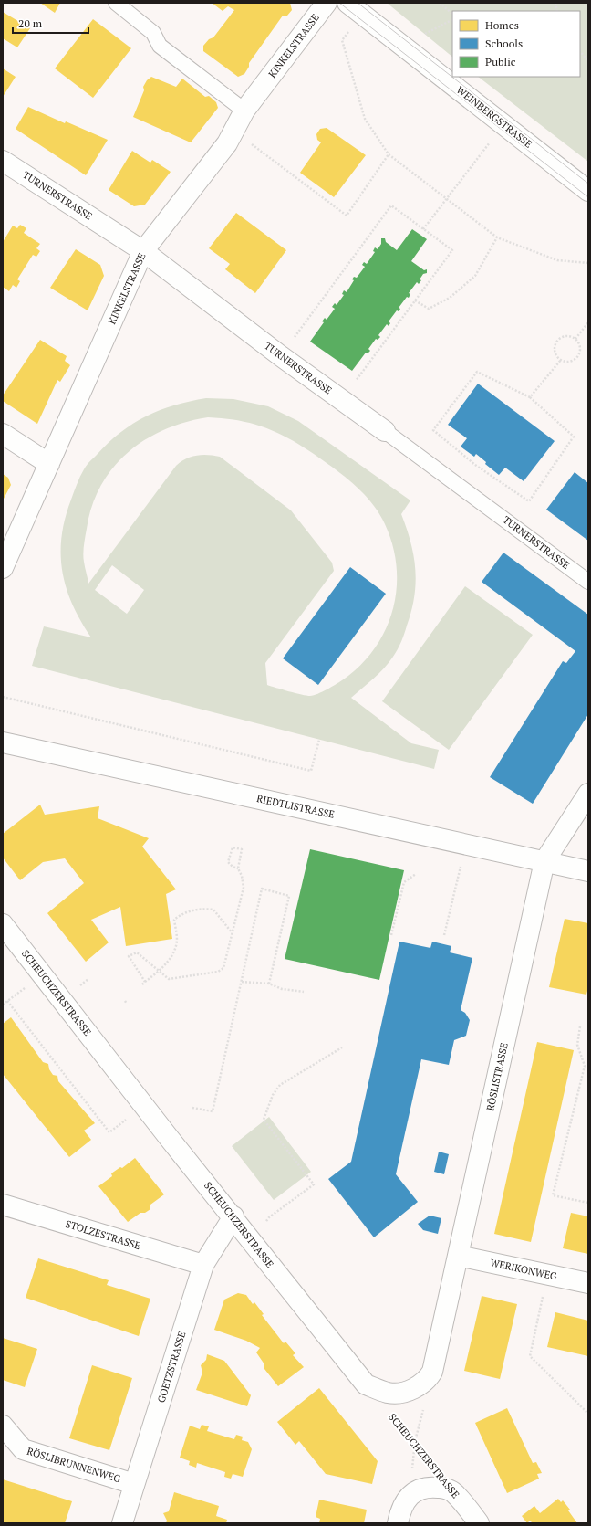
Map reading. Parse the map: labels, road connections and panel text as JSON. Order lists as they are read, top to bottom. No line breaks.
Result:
{"streets":{"street":["KINKELSTRASSE","WEINBERGSTRASSE","TURNERSTRASSE","RIEDTLISTRASSE","SCHEUCHZERSTRASSE","RÖSLISTRASSE","STOLZESTRASSE","WERIKONWEG","GOETZSTRASSE","RÖSLIBRUNNENWEG"]},"crossings":[["KINKELSTRASSE","TURNERSTRASSE"],["RIEDTLISTRASSE","RÖSLISTRASSE"],["SCHEUCHZERSTRASSE","RÖSLISTRASSE"],["SCHEUCHZERSTRASSE","GOETZSTRASSE"],["RÖSLISTRASSE","WERIKONWEG"],["STOLZESTRASSE","GOETZSTRASSE"],["GOETZSTRASSE","RÖSLIBRUNNENWEG"]],"legend":["Homes","Schools","Public"],"scale_bar":"20 m"}
